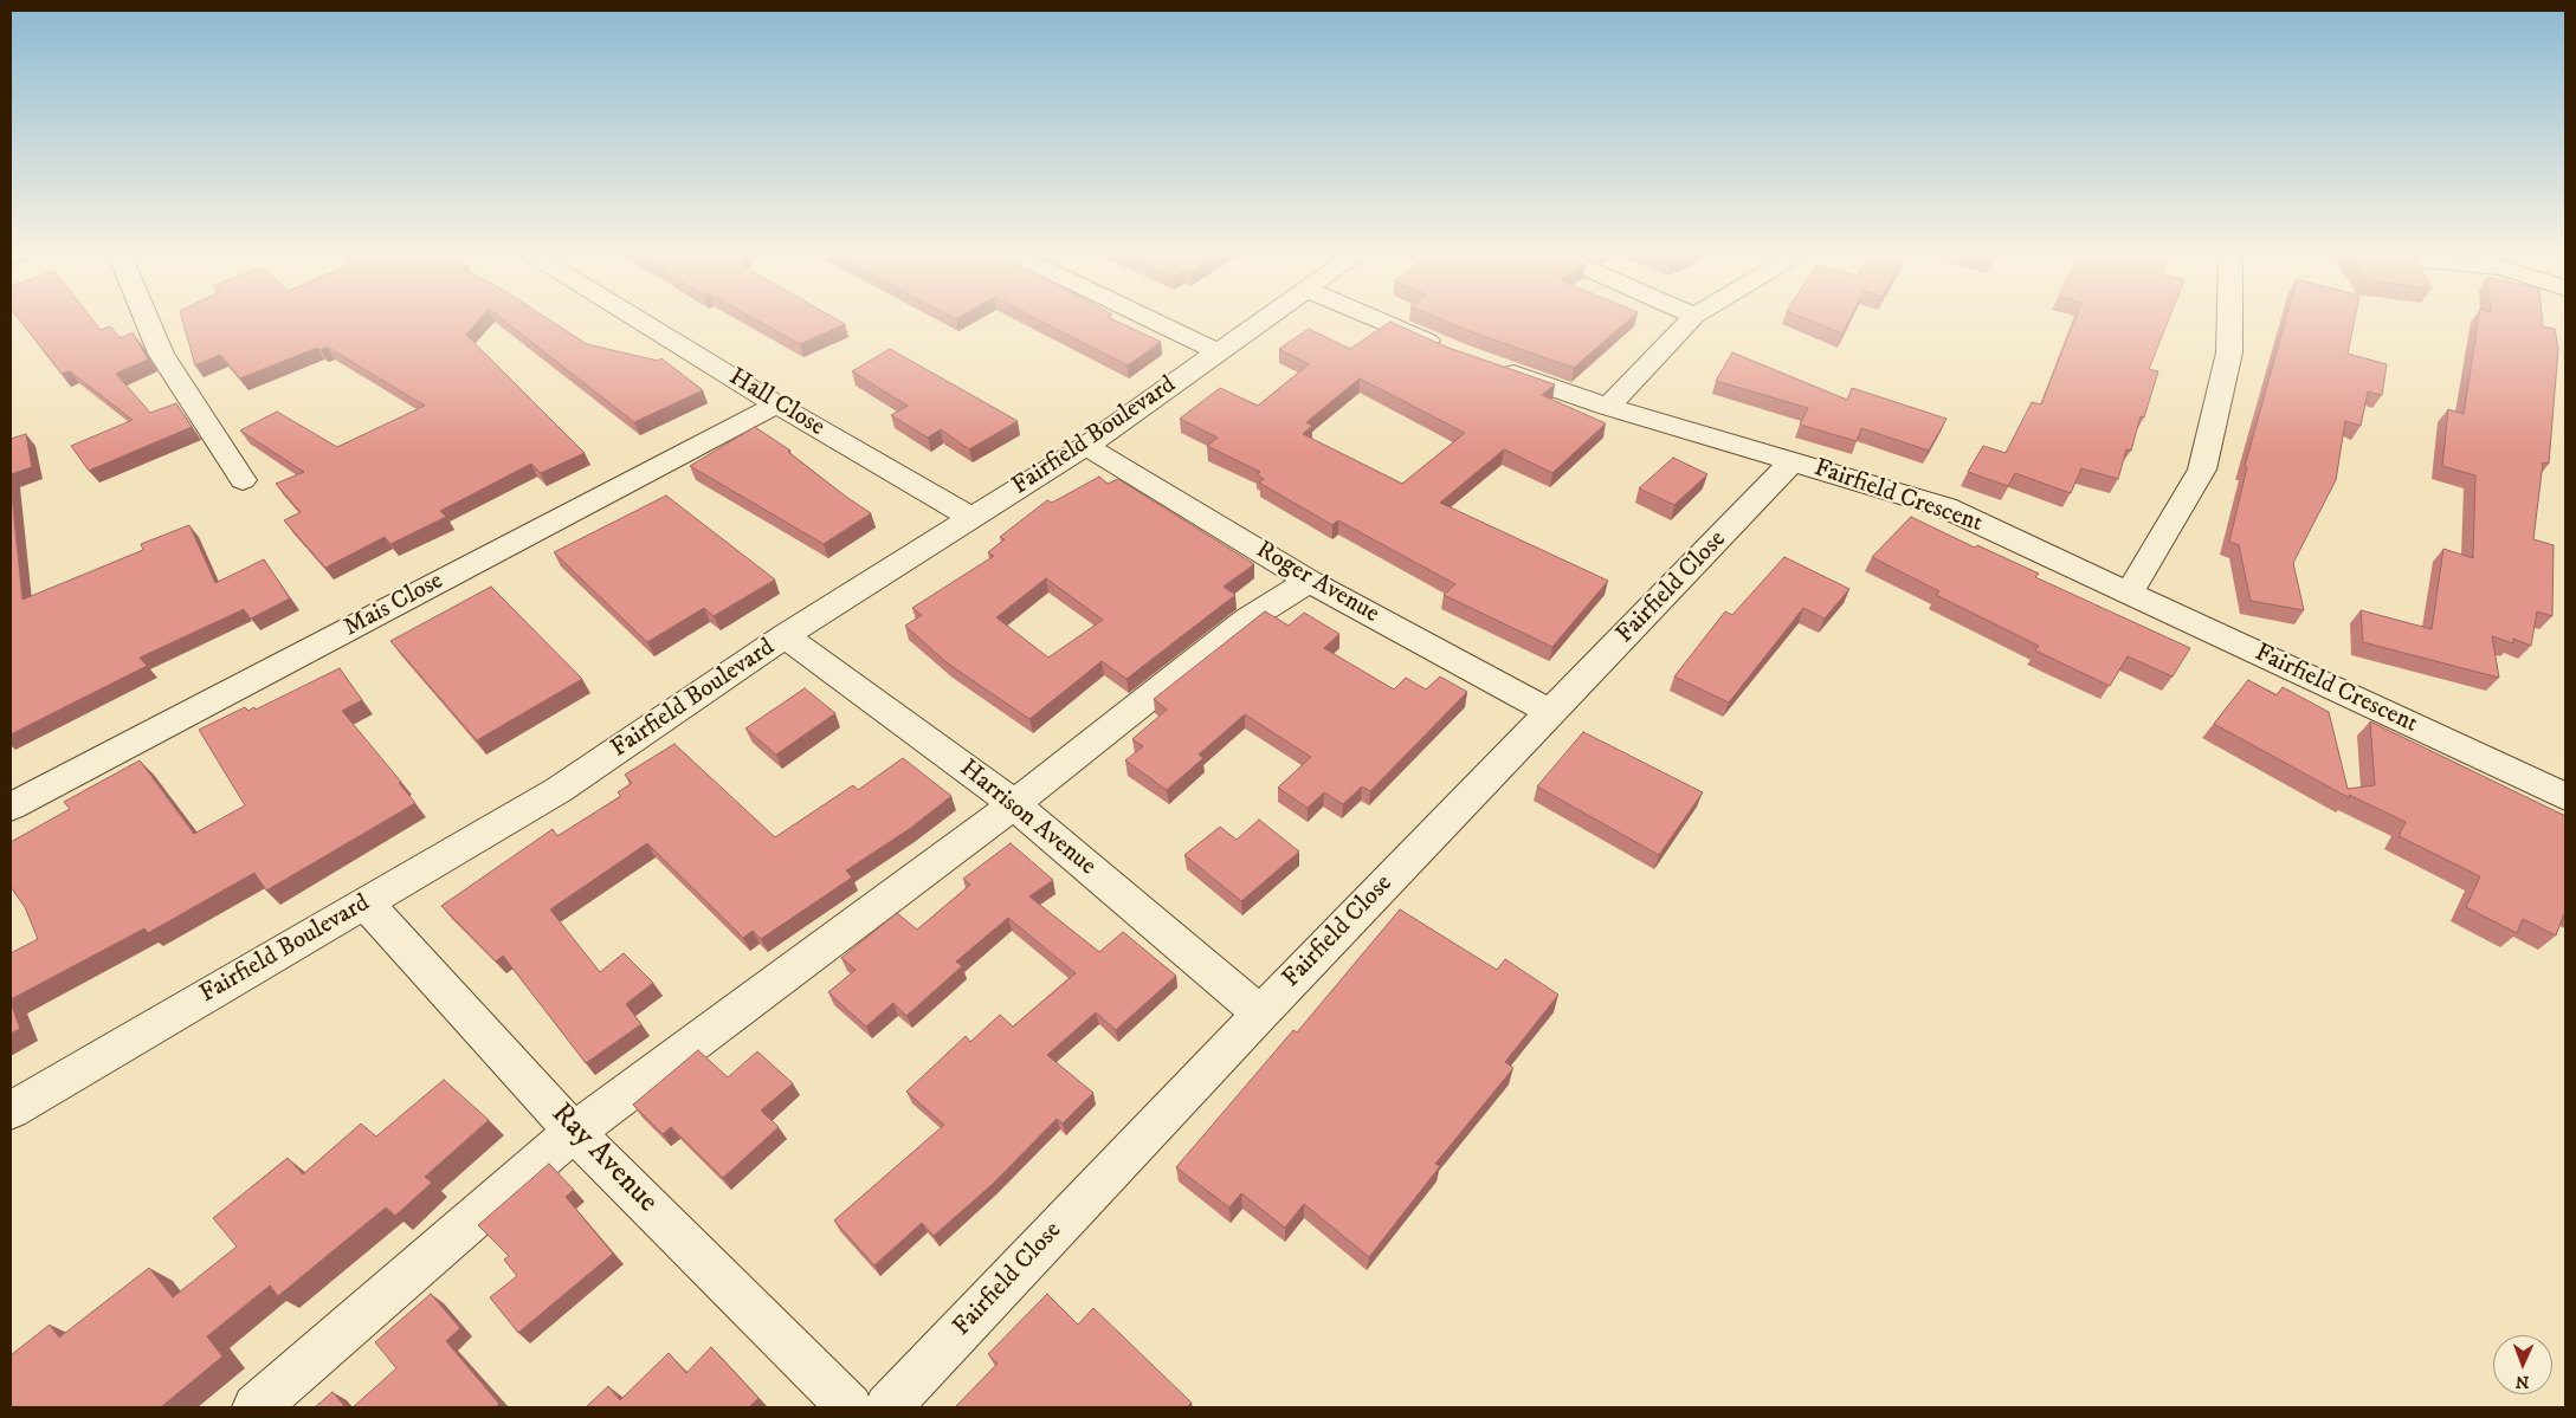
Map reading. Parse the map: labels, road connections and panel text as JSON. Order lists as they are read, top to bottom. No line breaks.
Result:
{"streets":{"street":["Hall Close","Fairfield Boulevard","Fairfield Crescent","Roger Avenue","Fairfield Close","Mais Close","Harrison Avenue","Ray Avenue"]},"crossings":[["Hall Close","Fairfield Boulevard"],["Hall Close","Mais Close"],["Fairfield Boulevard","Roger Avenue"],["Fairfield Boulevard","Harrison Avenue"],["Fairfield Boulevard","Ray Avenue"],["Fairfield Crescent","Fairfield Close"],["Roger Avenue","Fairfield Close"],["Fairfield Close","Harrison Avenue"]],"north":"bottom"}
